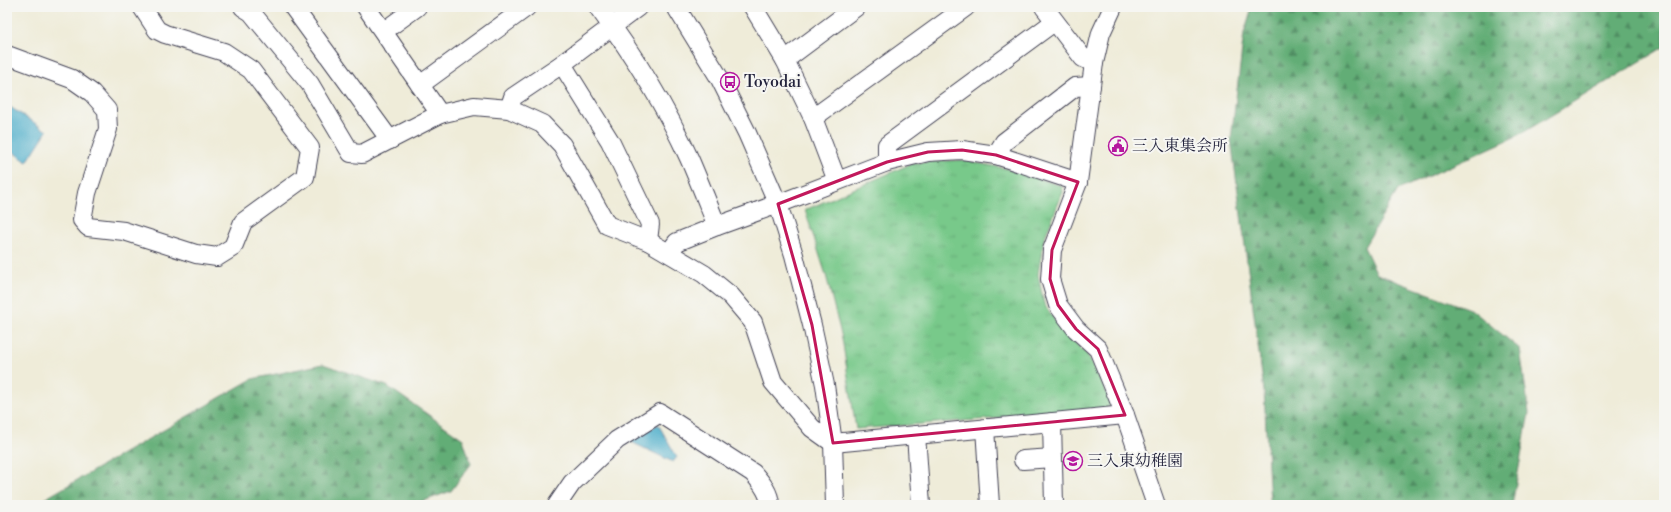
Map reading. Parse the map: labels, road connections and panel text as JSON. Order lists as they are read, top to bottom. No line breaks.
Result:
{"places":{"bus stop":["Toyodai"],"public building":["三入東集会所"],"school or university":["三入東幼稚園"]}}
